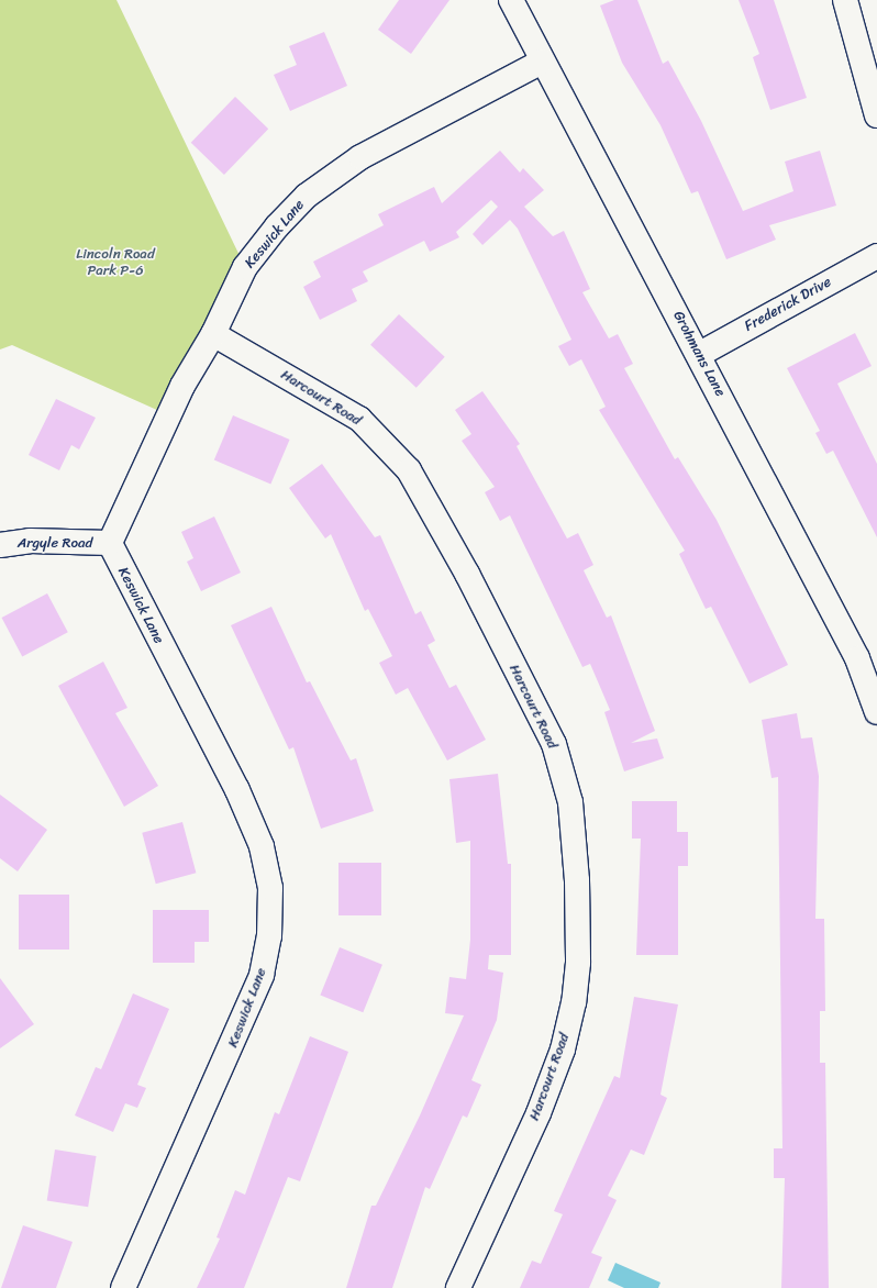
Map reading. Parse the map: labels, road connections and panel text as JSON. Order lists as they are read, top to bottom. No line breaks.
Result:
{"streets":{"street":["Keswick Lane","Frederick Drive","Grohmans Lane","Harcourt Road","Argyle Road"]},"crossings":[["Keswick Lane","Grohmans Lane"],["Keswick Lane","Harcourt Road"],["Keswick Lane","Argyle Road"],["Frederick Drive","Grohmans Lane"]],"parks":["Lincoln Road Park P-6"]}
